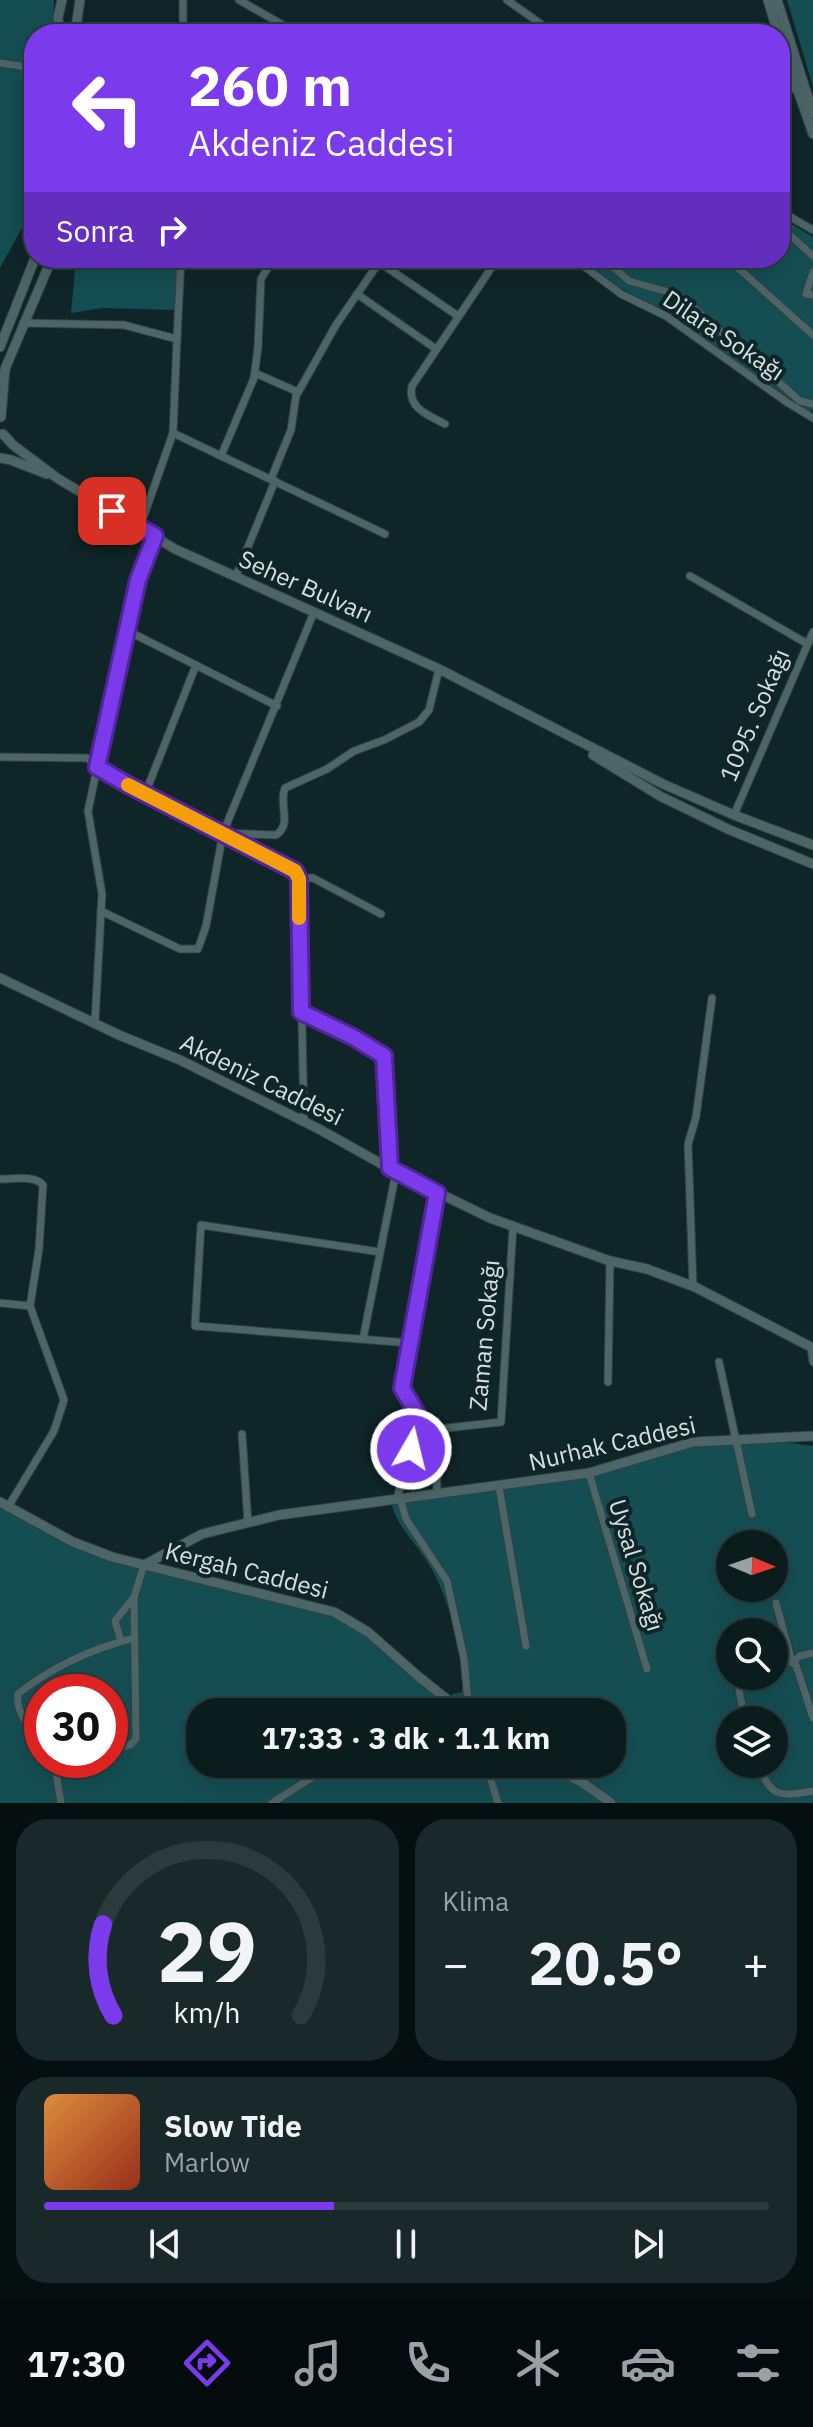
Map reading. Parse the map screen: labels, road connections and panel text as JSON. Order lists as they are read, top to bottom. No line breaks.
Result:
{"streets":{"street":["Dilara Sokağı","Seher Bulvarı","1095. Sokağı","Akdeniz Caddesi","Zaman Sokağı","Nurhak Caddesi","Uysal Sokağı","Kergah Caddesi"]},"crossings":[["Seher Bulvarı","1095. Sokağı"],["Akdeniz Caddesi","Zaman Sokağı"],["Zaman Sokağı","Nurhak Caddesi"],["Nurhak Caddesi","Uysal Sokağı"],["Nurhak Caddesi","Kergah Caddesi"]],"north":"right","page":{"turn":["260 m","Akdeniz Caddesi"],"then":"Sonra","limit":"30","trip":"17:33 · 3 dk · 1.1 km","tile":"Klima","heat":["−","20.5°","+"],"song":["Slow Tide","Marlow"],"tabs":"17:30","gauge":["29","km/h"]}}
